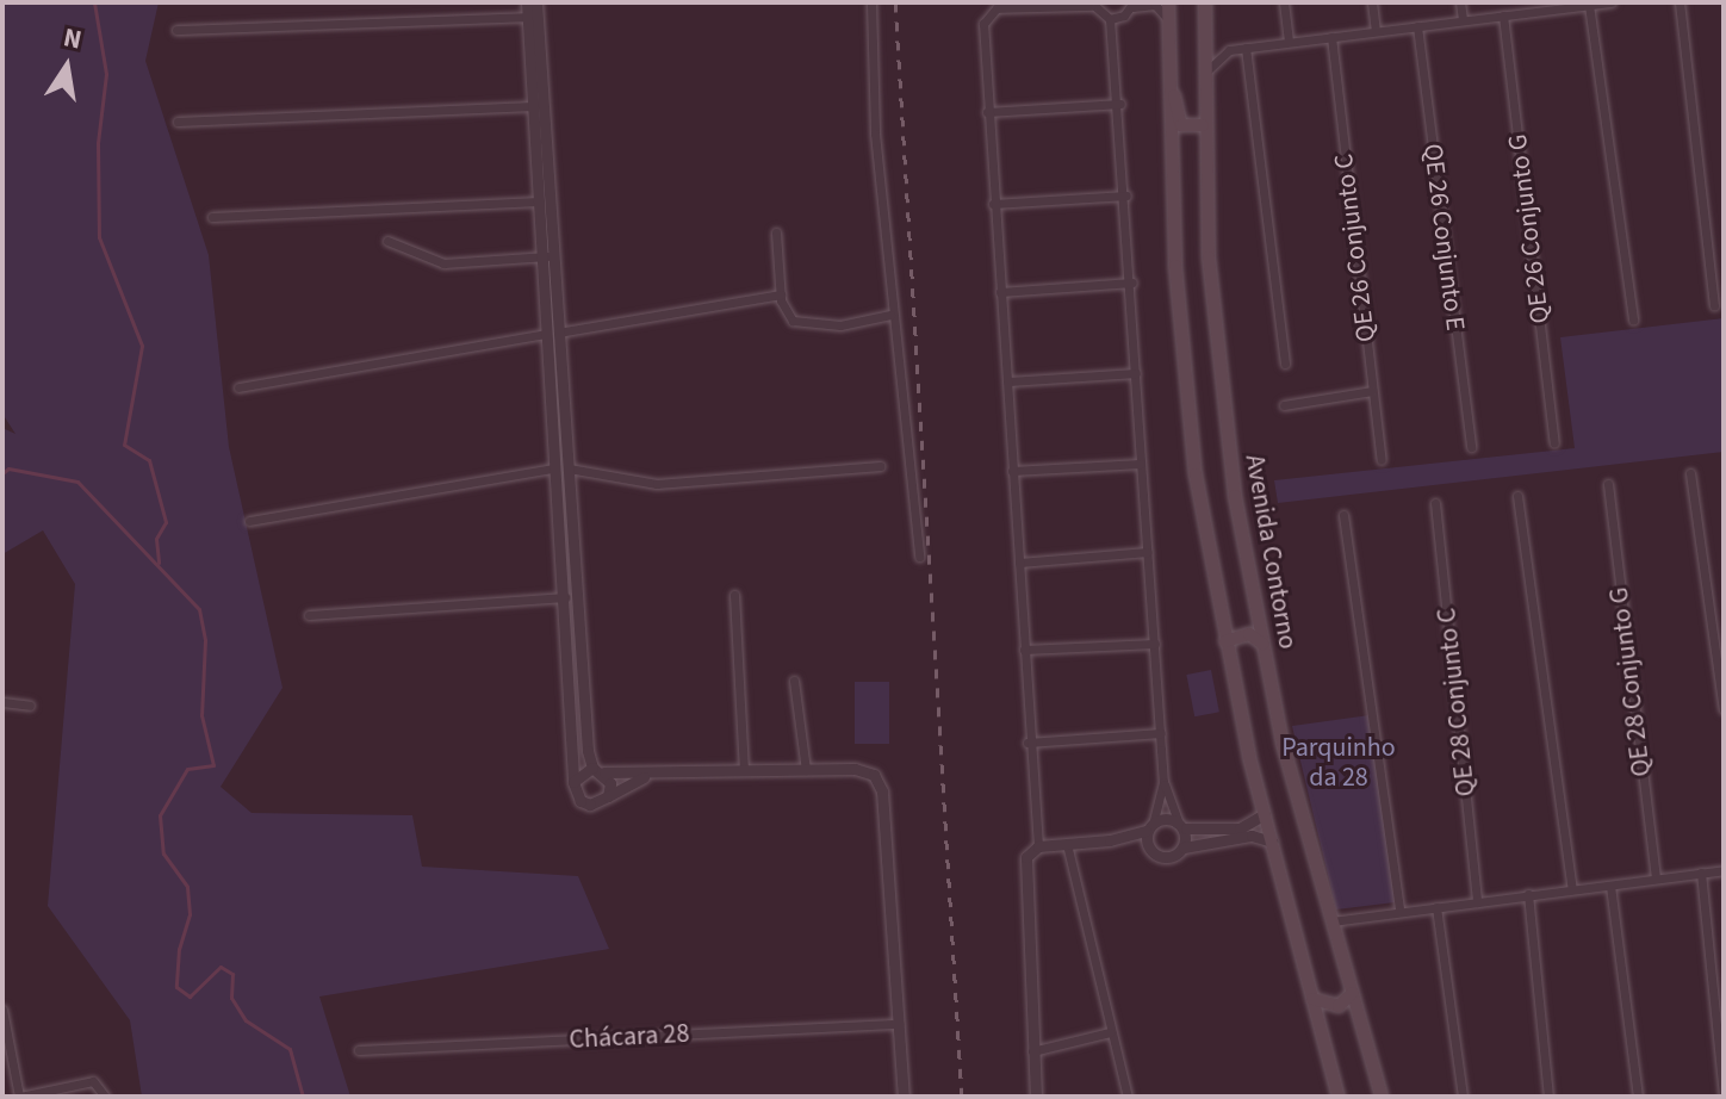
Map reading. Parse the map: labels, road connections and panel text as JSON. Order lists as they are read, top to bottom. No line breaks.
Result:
{"streets":{"main road":["Avenida Contorno"],"street":["QE 26 Conjunto G","QE 26 Conjunto E","QE 26 Conjunto C","QE 28 Conjunto G","QE 28 Conjunto C","Chácara 28"]},"parks":["Parquinho da 28"],"north":"top"}
